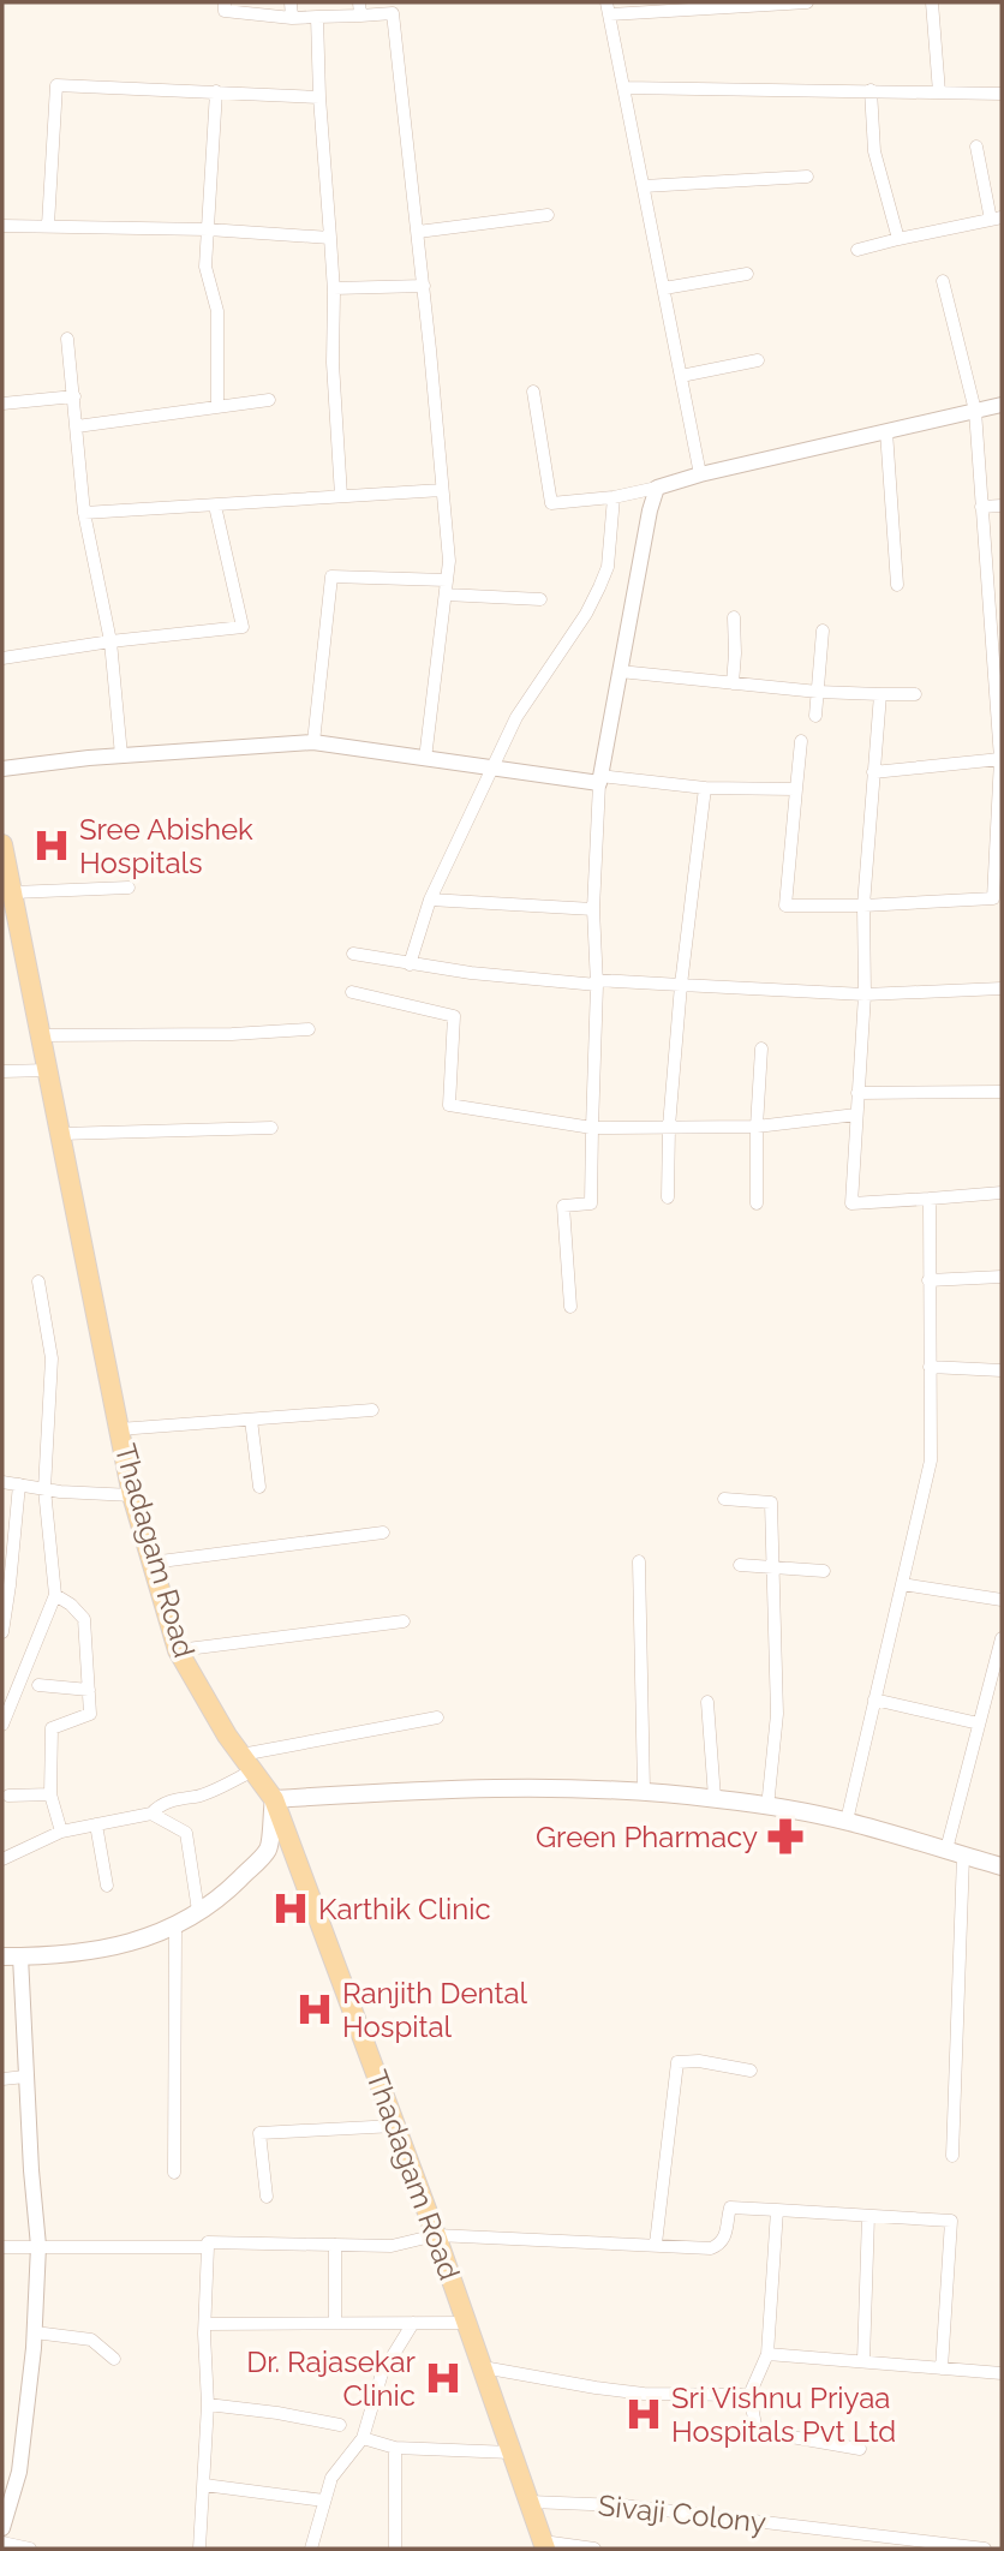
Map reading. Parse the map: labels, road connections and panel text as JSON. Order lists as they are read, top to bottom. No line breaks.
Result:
{"streets":{"main road":["Thadagam Road"],"street":["Sivaji Colony"]},"crossings":[["Thadagam Road","Sivaji Colony"]],"places":{"hospital":["Sree Abishek Hospitals","Karthik Clinic","Ranjith Dental Hospital","Dr. Rajasekar Clinic","Sri Vishnu Priyaa Hospitals Pvt Ltd"],"pharmacy":["Green Pharmacy"]}}
